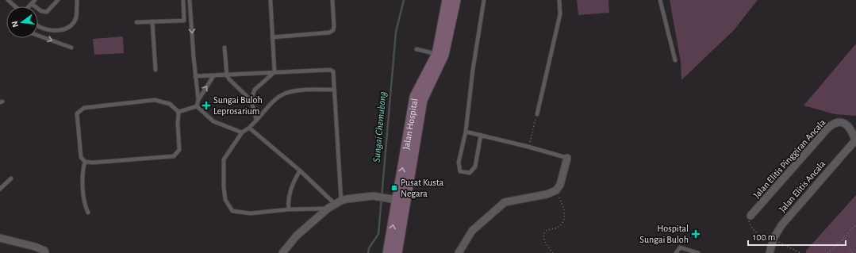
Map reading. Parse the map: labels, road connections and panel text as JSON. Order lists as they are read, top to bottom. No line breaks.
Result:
{"streets":{"main road":["Jalan Hospital"],"street":["Jalan Elitis Pinggiran Ancala","Jalan Elitis Ancala"]},"crossings":[["Jalan Elitis Pinggiran Ancala","Jalan Elitis Ancala"]],"water":["Sungai Chemubong"],"places":{"health":["Sungai Buloh Leprosarium","Hospital Sungai Buloh"],"transit":["Pusat Kusta Negara"]},"scale_bar":"100 m","north":"left"}
